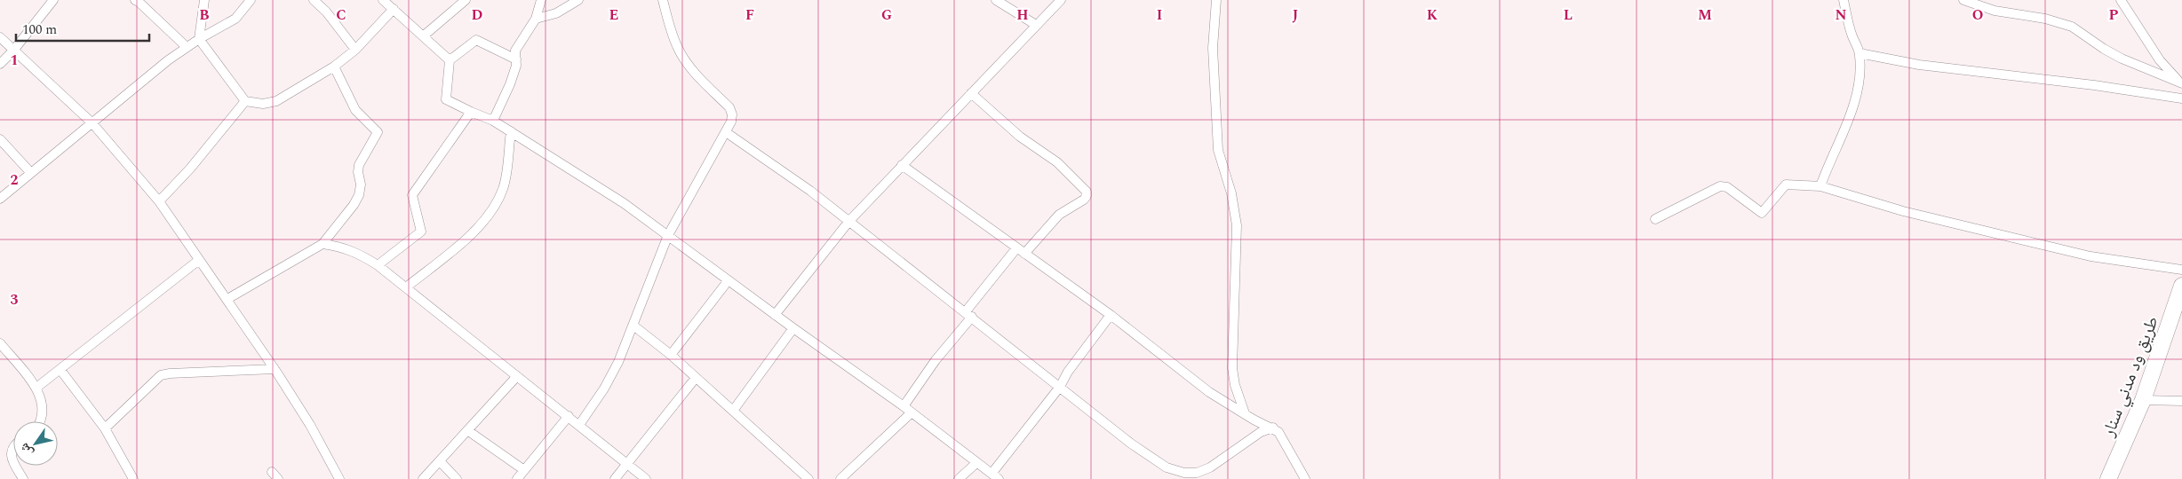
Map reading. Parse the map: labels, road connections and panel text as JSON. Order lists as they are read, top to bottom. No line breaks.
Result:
{"streets":{"highway":["طريق ود مدني سنار"]},"scale_bar":"100 m","north":"bottom left","grid":{"columns":["B","C","D","E","F","G","H","I","J","K","L","M","N","O","P"],"rows":["1","2","3"]}}
